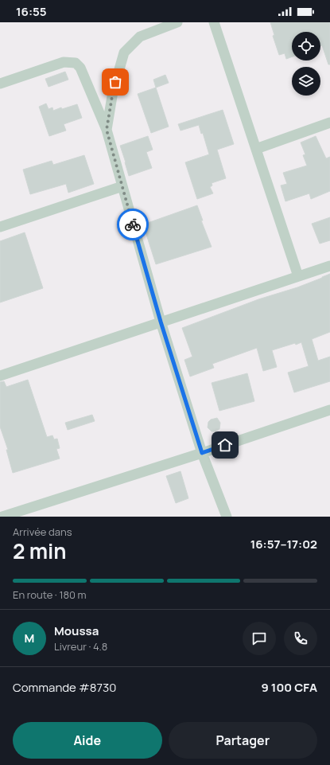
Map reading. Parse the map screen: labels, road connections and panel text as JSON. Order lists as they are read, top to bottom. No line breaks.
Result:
{"page":{"status":"16:55","heading":["2 min","Arrivée dans","16:57–17:02"],"panel":["Moussa","Livreur · 4.8","Commande #8730","9 100 CFA"],"bar":"En route · 180 m","round":"M","buttons":["Aide","Partager"]}}
